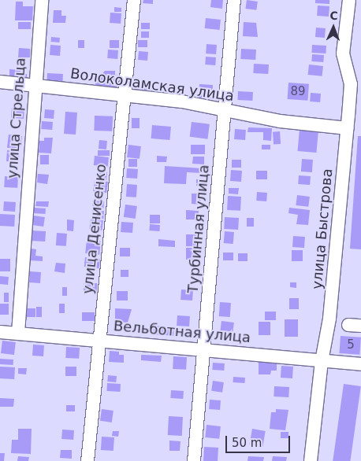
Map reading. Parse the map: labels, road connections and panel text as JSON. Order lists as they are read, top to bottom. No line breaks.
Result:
{"streets":{"street":["Волоколамская улица","улица Стрельца","улица Денисенко","Турбинная улица","улица Быстрова","Вельботная улица"]},"crossings":[["Волоколамская улица","улица Стрельца"],["Волоколамская улица","улица Денисенко"],["Волоколамская улица","Турбинная улица"],["Волоколамская улица","улица Быстрова"],["улица Стрельца","Вельботная улица"],["улица Денисенко","Вельботная улица"],["Турбинная улица","Вельботная улица"],["улица Быстрова","Вельботная улица"]],"house_numbers":["89","5"],"scale_bar":"50 m","north":"top"}
